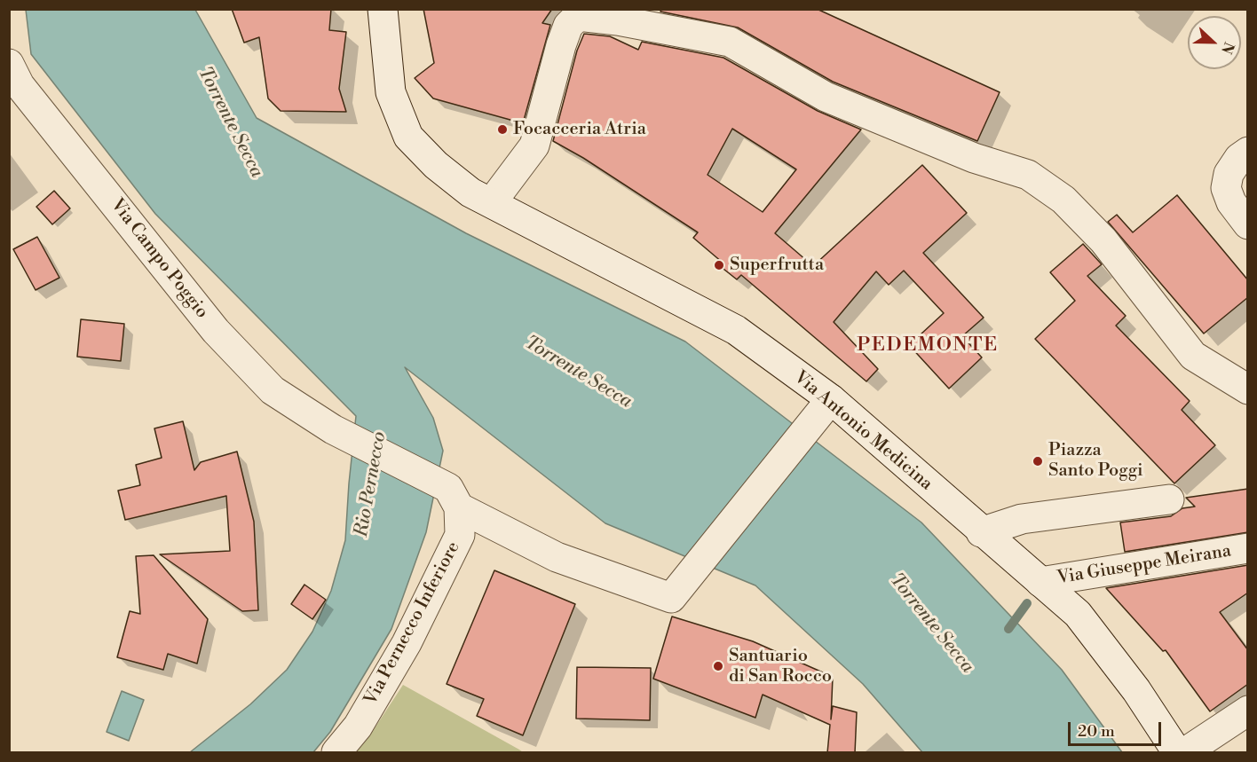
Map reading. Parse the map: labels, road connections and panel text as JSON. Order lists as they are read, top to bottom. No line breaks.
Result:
{"streets":{"street":["Via Campo Poggio","Via Antonio Medicina","Via Giuseppe Meirana","Via Pernecco Inferiore"]},"crossings":[["Via Campo Poggio","Via Antonio Medicina"],["Via Campo Poggio","Via Pernecco Inferiore"],["Via Antonio Medicina","Via Giuseppe Meirana"]],"districts":["PEDEMONTE"],"water":["Torrente Secca","Rio Pernecco"],"places":["Focacceria Atria","Superfrutta","Piazza Santo Poggi","Santuario di San Rocco"],"scale_bar":"20 m","north":"right"}
